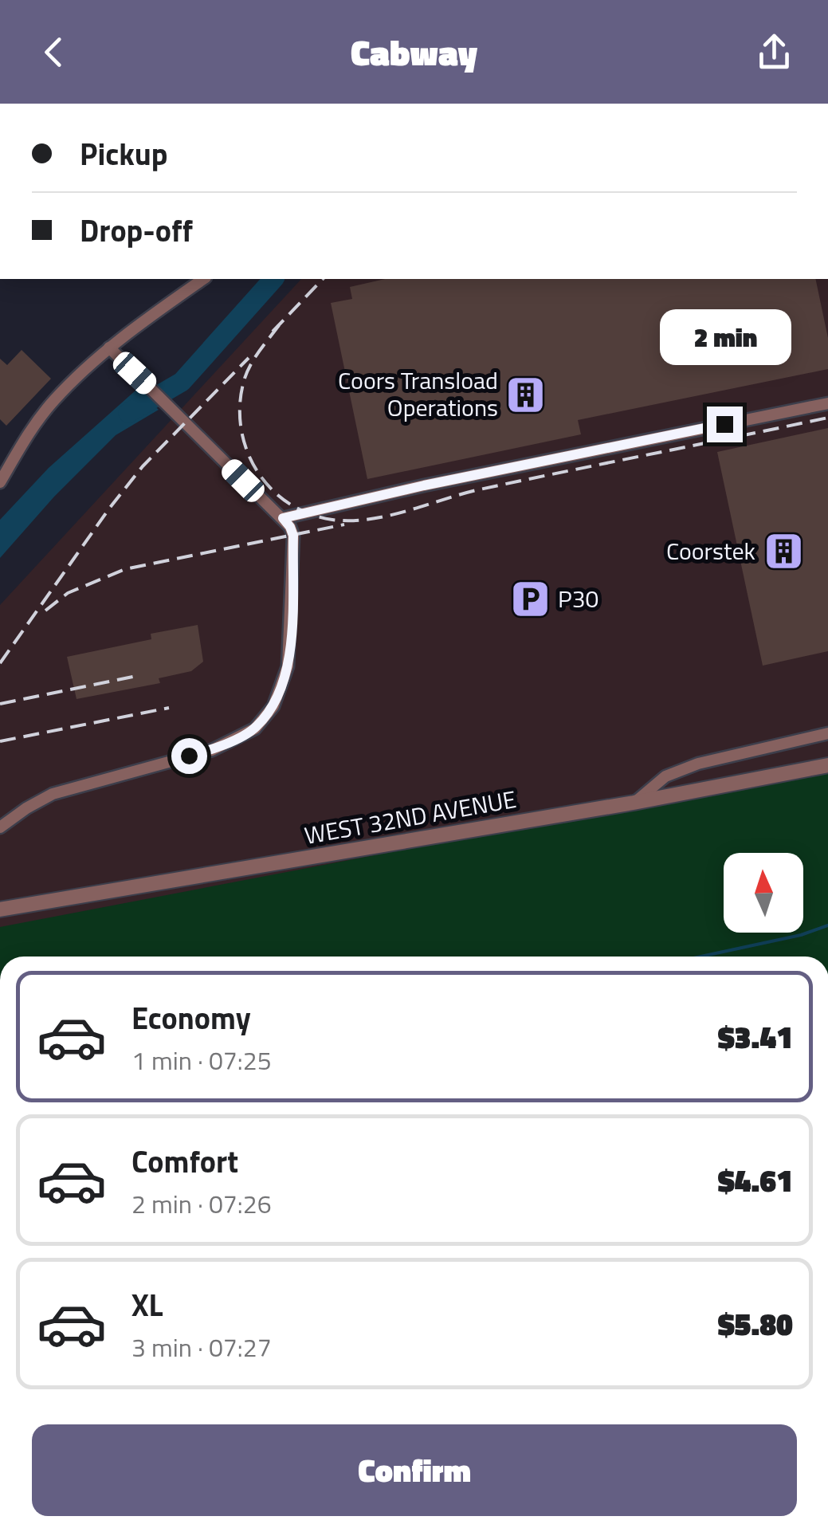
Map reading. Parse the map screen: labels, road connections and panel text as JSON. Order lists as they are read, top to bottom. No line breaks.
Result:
{"streets":{"street":["WEST 32ND AVENUE"]},"places":{"building":["Coors Transload Operations","Coorstek"],"parking":["P30"]},"north":"top","page":{"header":"Cabway","banner":["Pickup","Drop-off"],"bubble":"2 min","list":[{"name":"Economy","note":"1 min · 07:25","value":"$3.41"},{"name":"Comfort","note":"2 min · 07:26","value":"$4.61"},{"name":"XL","note":"3 min · 07:27","value":"$5.80"}],"buttons":"Confirm"}}
